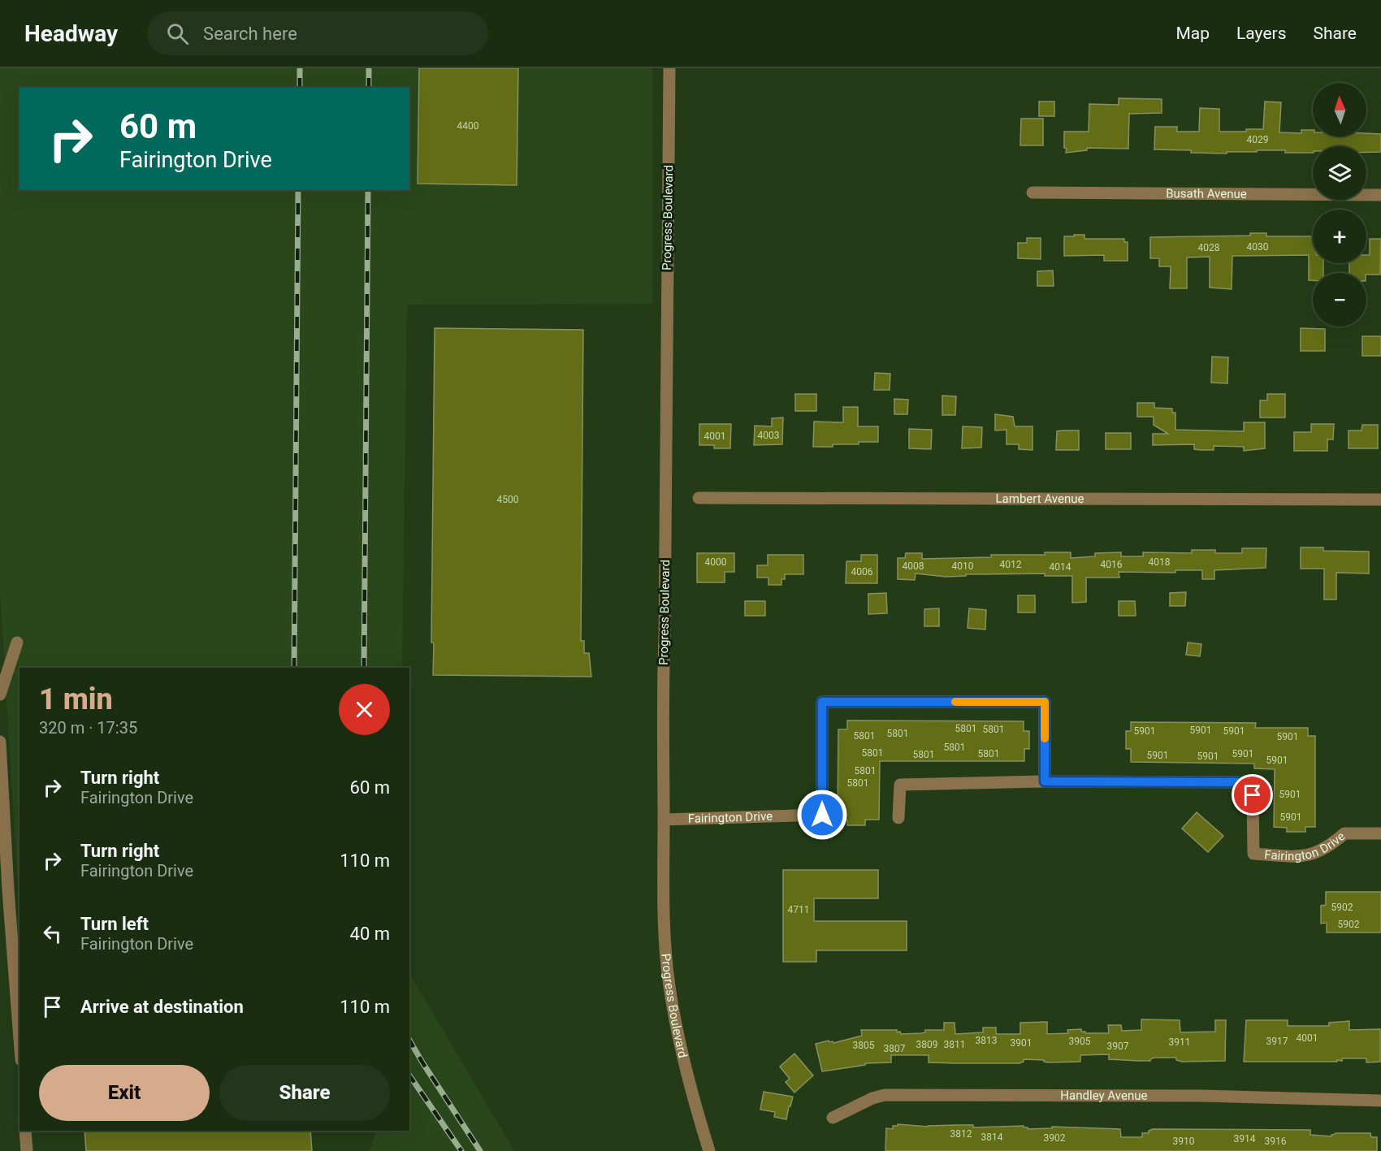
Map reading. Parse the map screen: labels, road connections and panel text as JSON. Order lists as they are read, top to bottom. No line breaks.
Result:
{"streets":{"street":["Busath Avenue","Progress Boulevard","Lambert Avenue","Fairington Drive","Handley Avenue"]},"crossings":[["Progress Boulevard","Fairington Drive"]],"house_numbers":["4400","4029","4030","4028","4003","4001","4500","4000","4018","4012","4016","4008","4010","4014","4006","5801","5801","5901","5901","5901","5801","5801","5901","5801","5801","5801","5901","5801","5901","5901","5901","5801","5801","5901","5901","5902","4711","5902","4001","3813","3905","3917","3911","3901","3809","3811","3805","3907","3807","3812","3814","3902","3914","3910","3916"],"north":"top","page":{"header":"Headway","search":"Search here","nav":["Map","Layers","Share"],"map_buttons":["+","−"],"turn":["60 m","Fairington Drive"],"heading":["1 min","320 m · 17:35"],"list":[{"name":"Turn right","note":"Fairington Drive","value":"60 m"},{"name":"Turn right","note":"Fairington Drive","value":"110 m"},{"name":"Turn left","note":"Fairington Drive","value":"40 m"},{"name":"Arrive at destination","value":"110 m"}],"buttons":["Exit","Share"]}}
